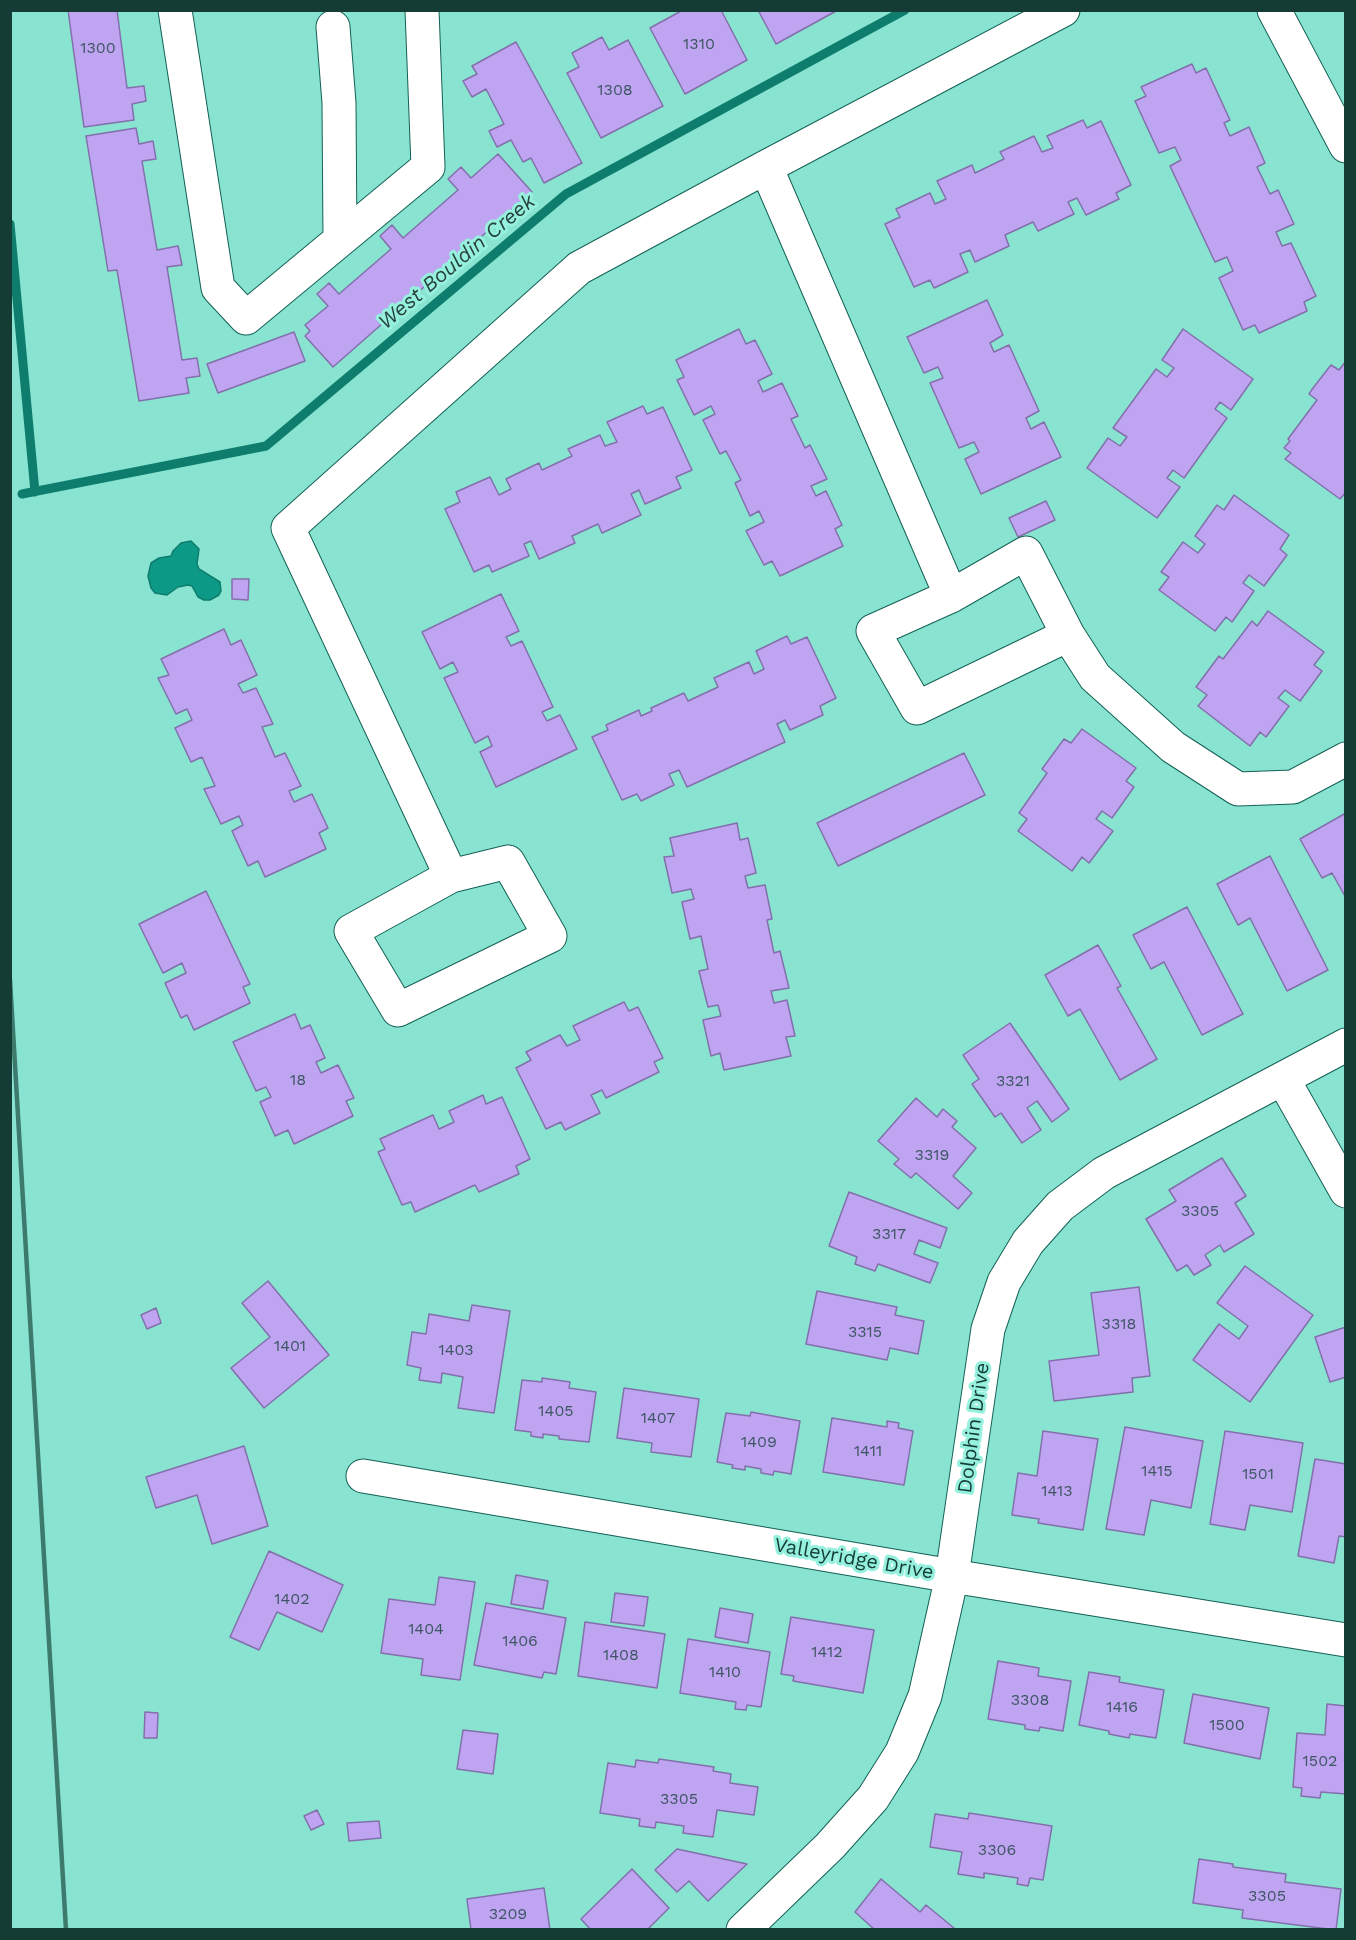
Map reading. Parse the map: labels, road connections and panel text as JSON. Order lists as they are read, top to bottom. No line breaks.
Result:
{"streets":{"street":["Dolphin Drive","Valleyridge Drive"]},"crossings":[["Dolphin Drive","Valleyridge Drive"]],"water":["West Bouldin Creek"],"house_numbers":["1310","1300","1308","18","3321","3319","3305","3317","3318","3315","1401","1403","1405","1407","1409","1411","1415","1501","1413","1402","1404","1406","1412","1408","1410","3308","1416","1500","1502","3305","3306","3305","3209"]}
